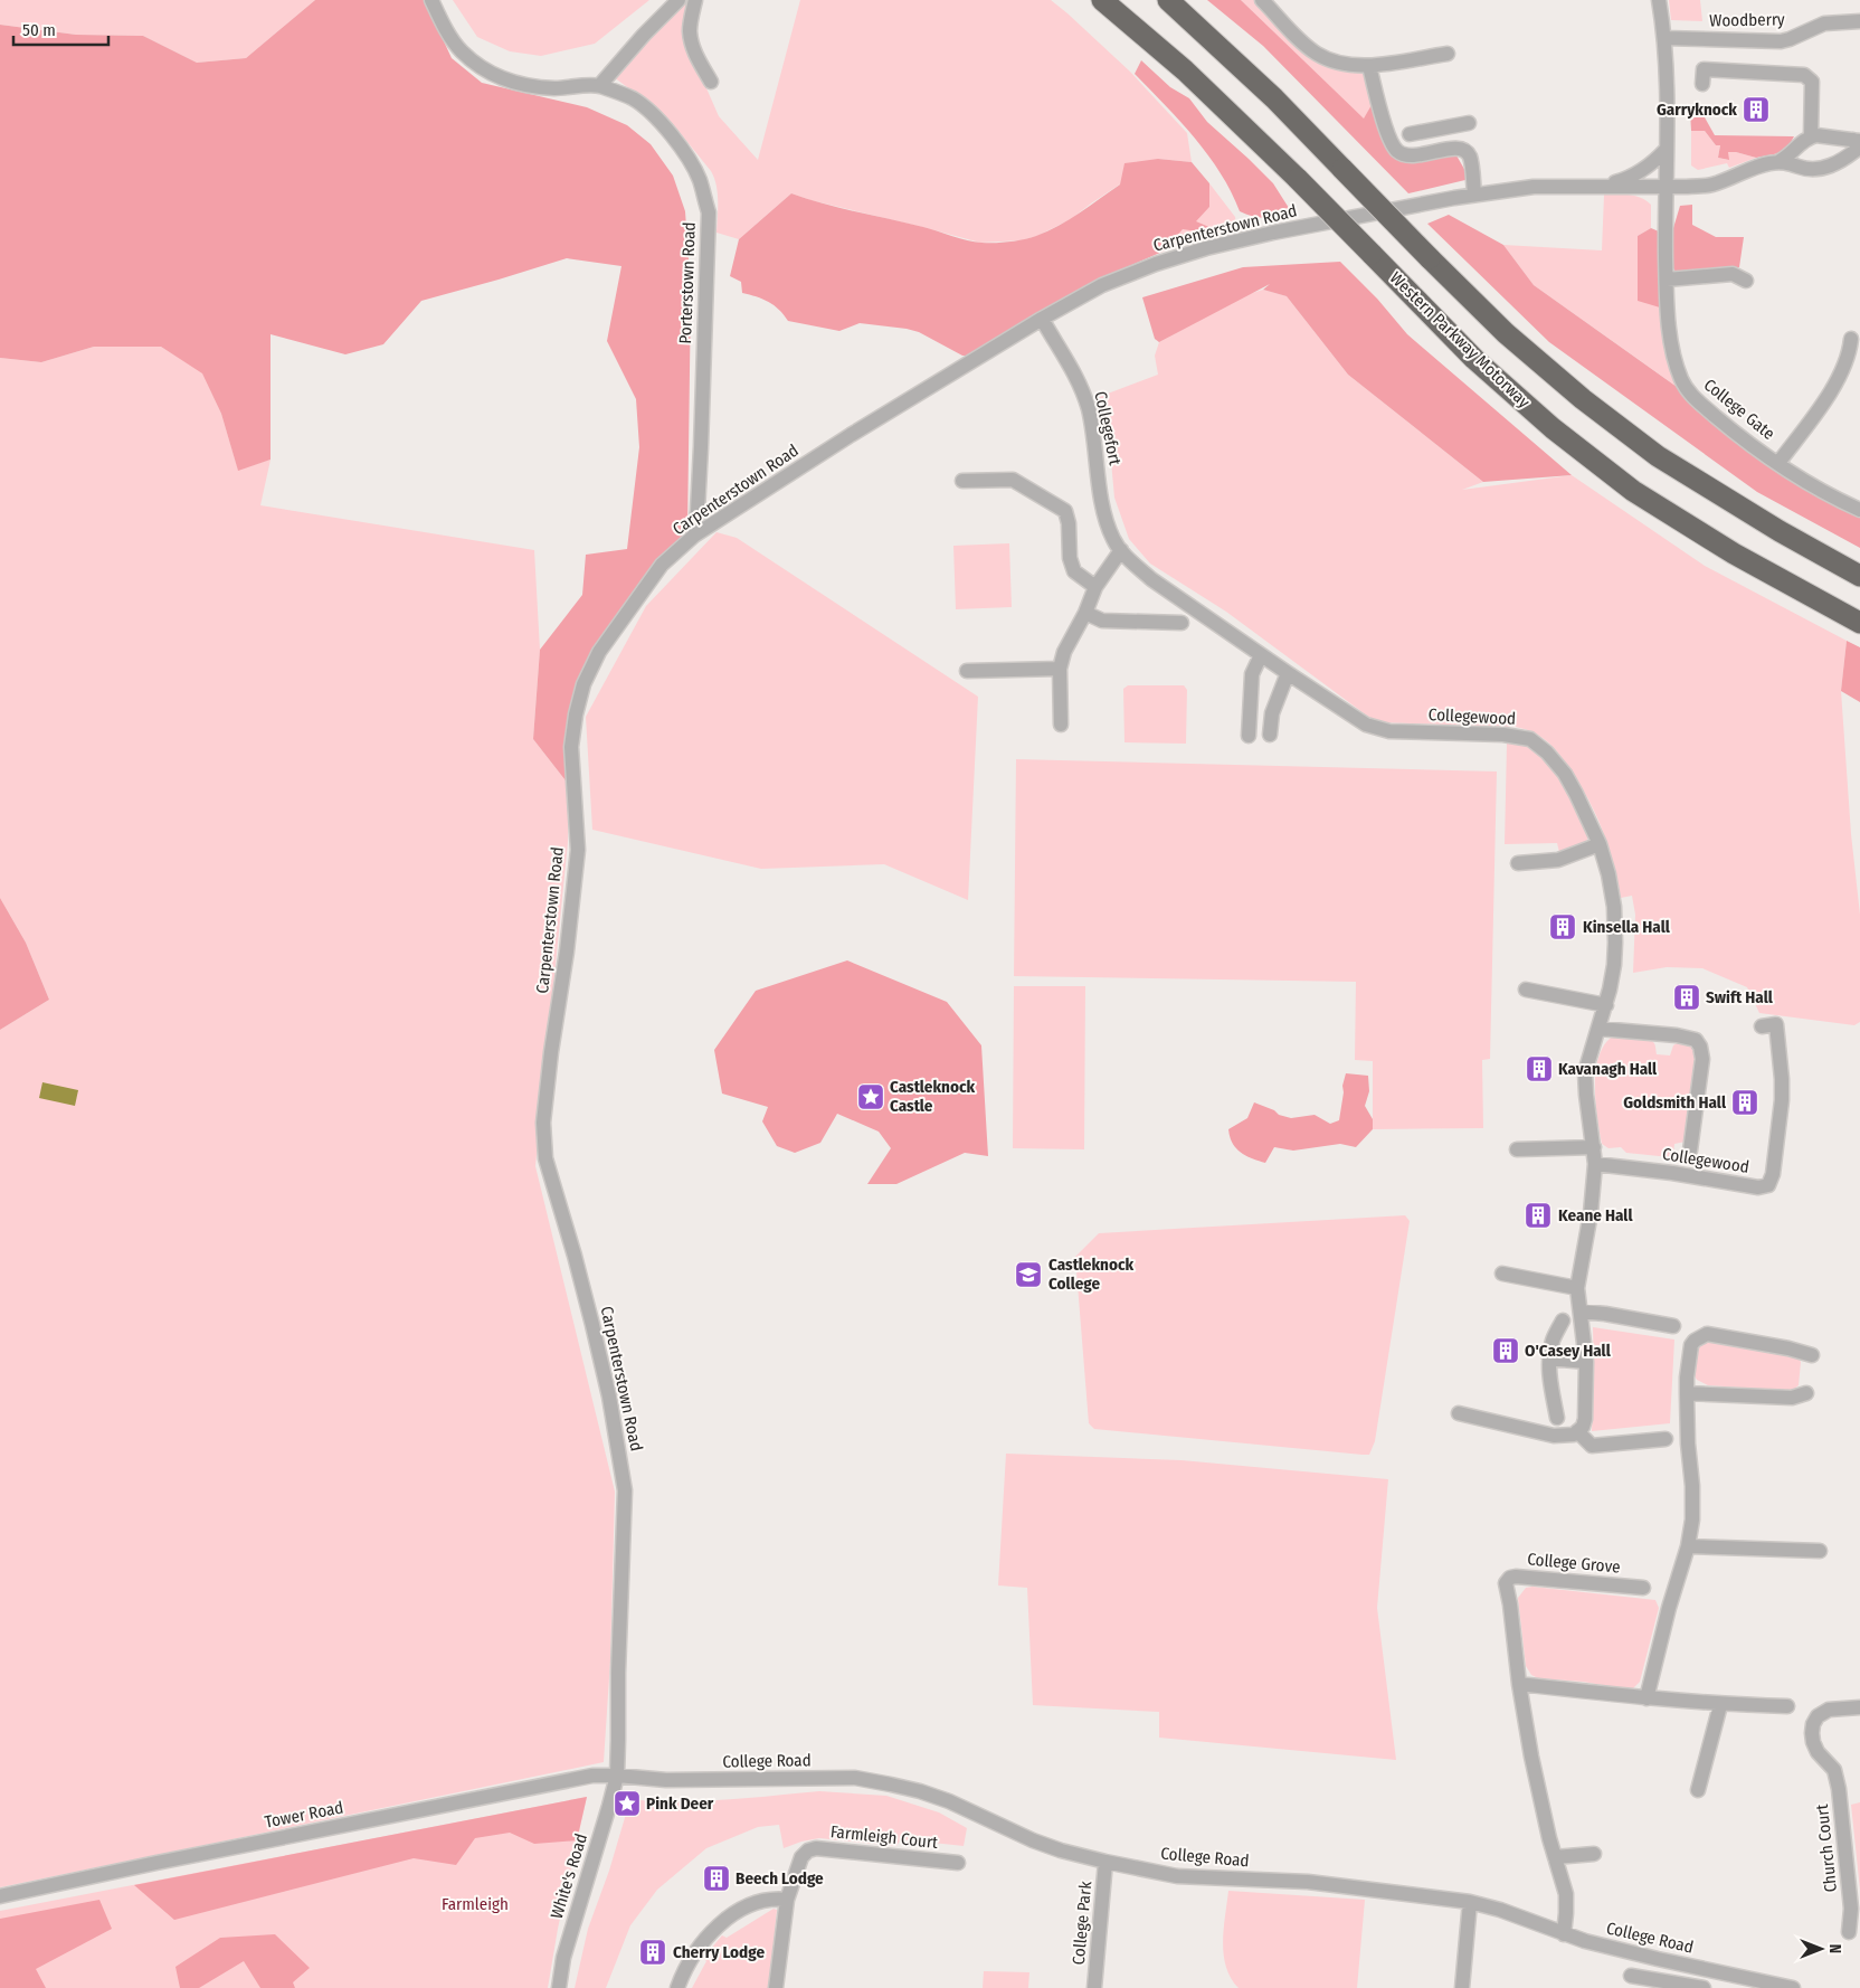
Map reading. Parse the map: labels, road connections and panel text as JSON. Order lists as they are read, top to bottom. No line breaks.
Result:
{"streets":{"highway":["Western Parkway Motorway"],"street":["Woodberry","Carpenterstown Road","Porterstown Road","College Gate","Collegefort","Collegewood","College Grove","College Road","Tower Road","Farmleigh Court","Church Court","White's Road","College Park"]},"crossings":[["Carpenterstown Road","Porterstown Road"],["Carpenterstown Road","College Gate"],["Carpenterstown Road","Collegefort"],["Carpenterstown Road","College Road"],["Carpenterstown Road","Tower Road"],["Carpenterstown Road","White's Road"],["Collegefort","Collegewood"],["College Grove","College Road"],["College Road","Tower Road"],["College Road","White's Road"],["College Road","College Park"],["Tower Road","White's Road"]],"parks":["Farmleigh"],"places":{"building":["Garryknock","Kinsella Hall","Swift Hall","Kavanagh Hall","Goldsmith Hall","Keane Hall","O'Casey Hall","Beech Lodge","Cherry Lodge"],"place":["Castleknock Castle","Pink Deer"],"school or university":["Castleknock College"]},"scale_bar":"50 m","north":"right"}
